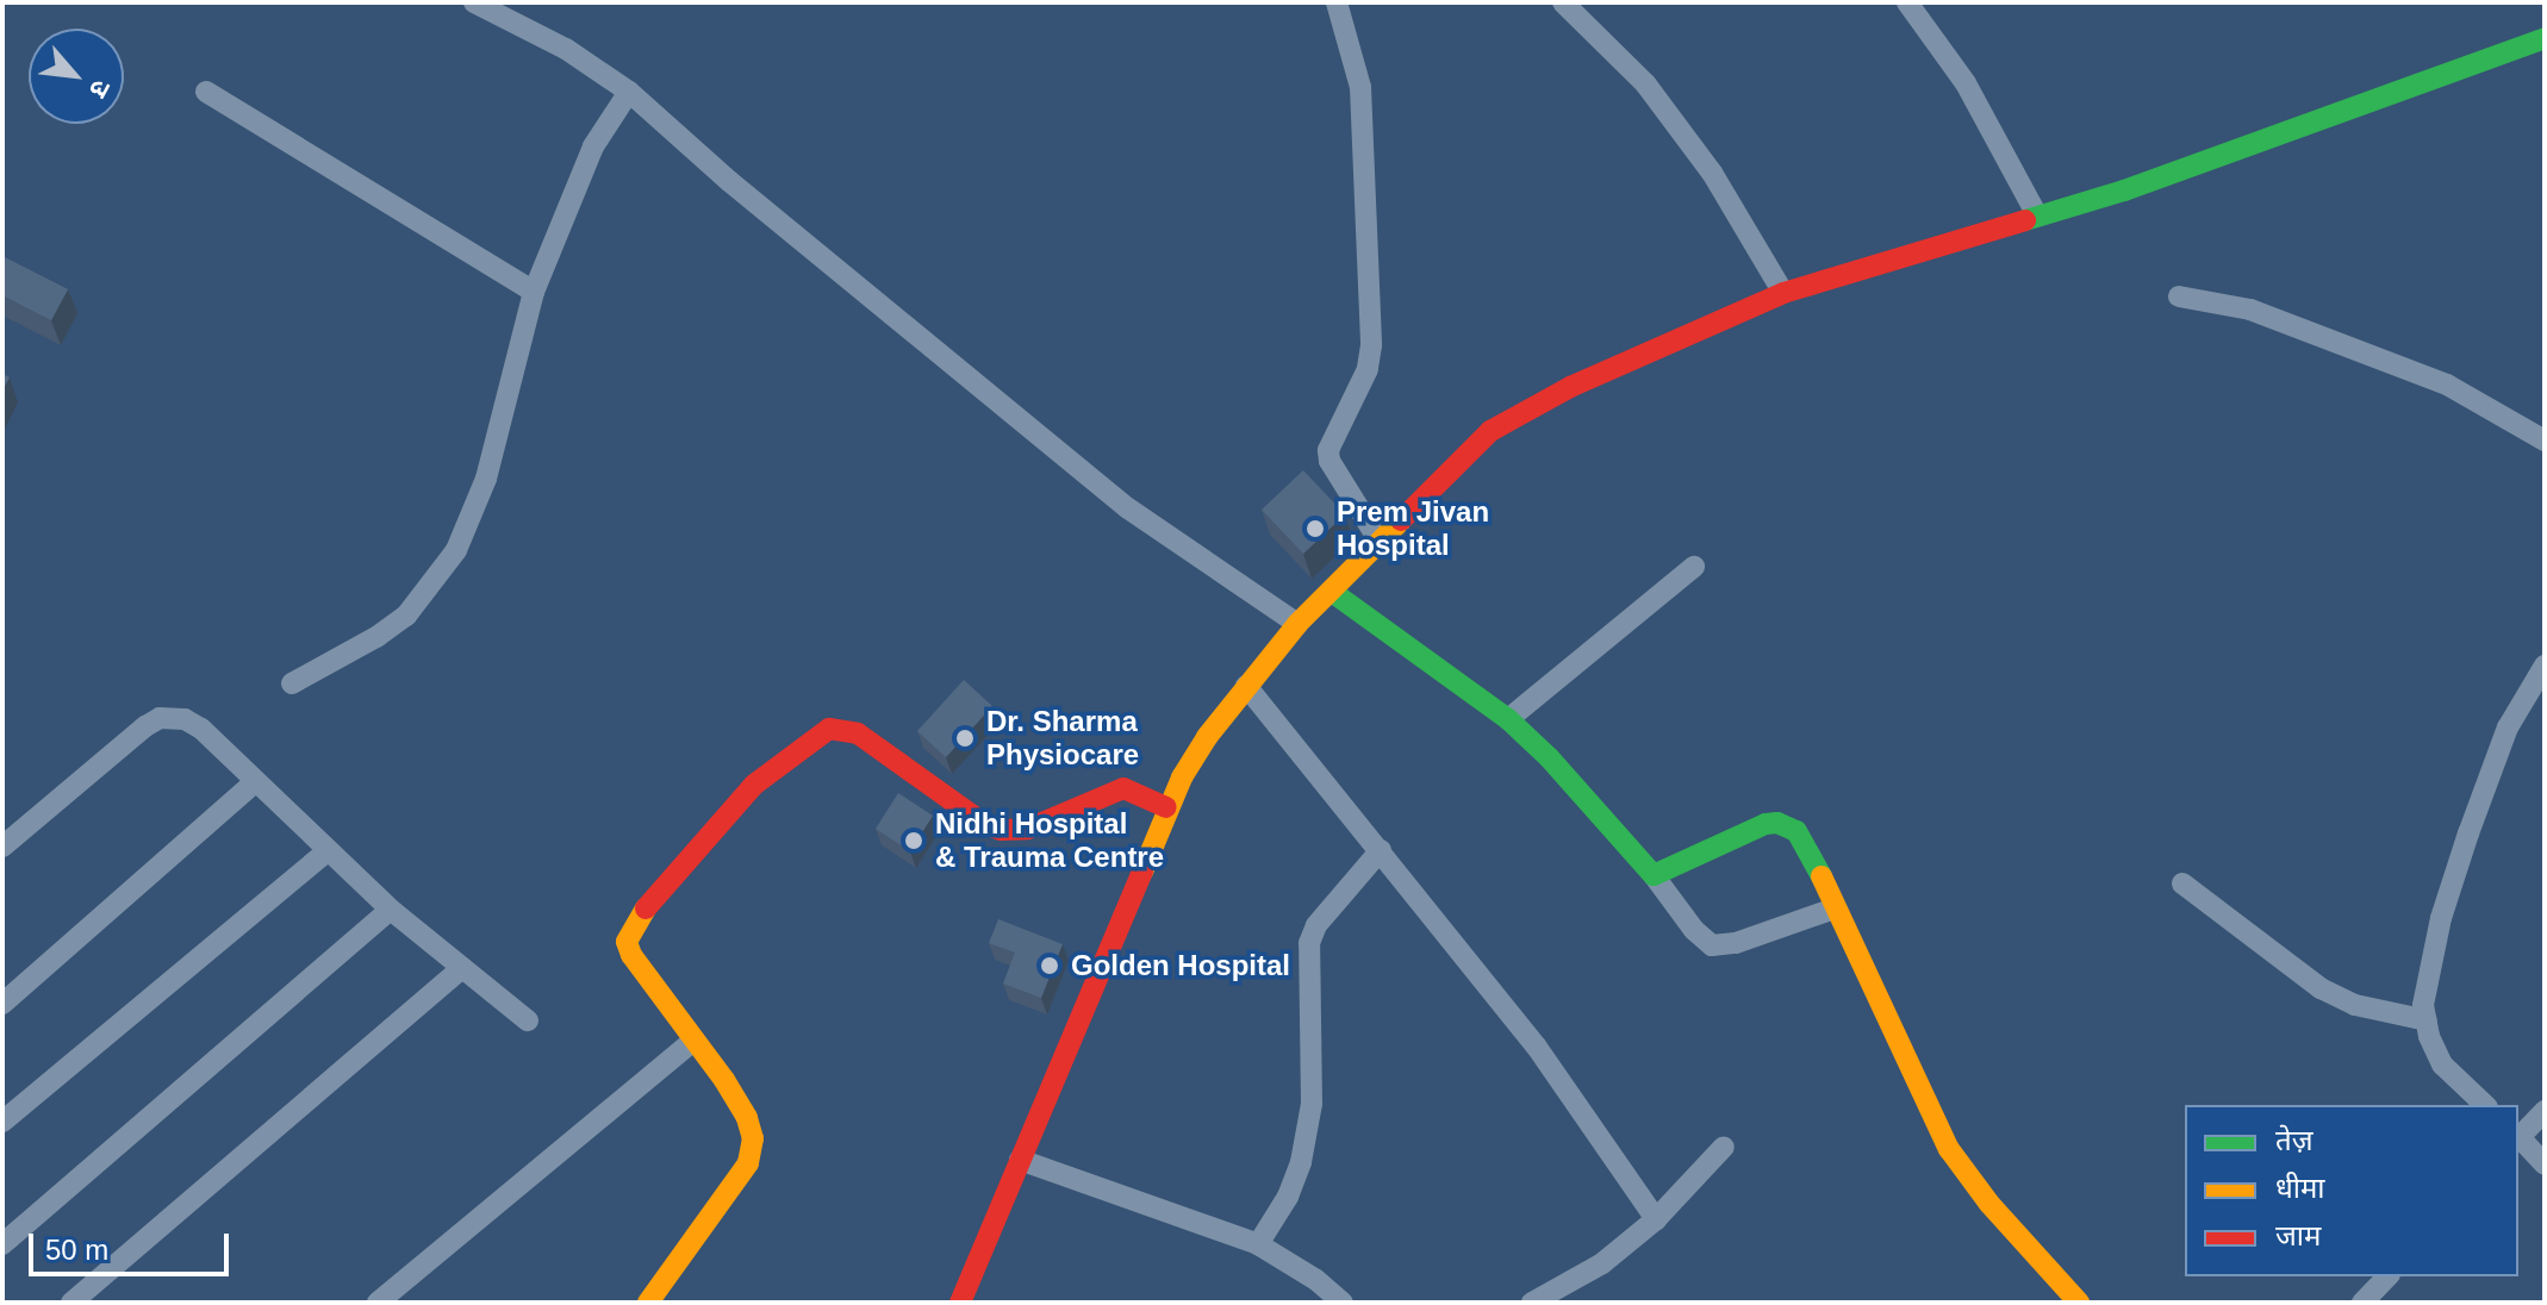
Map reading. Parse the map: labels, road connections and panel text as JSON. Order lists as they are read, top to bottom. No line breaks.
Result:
{"places":["Prem Jivan Hospital","Dr. Sharma Physiocare","Nidhi Hospital & Trauma Centre","Golden Hospital"],"legend":["तेज़","धीमा","जाम"],"scale_bar":"50 m","north":"bottom right"}
